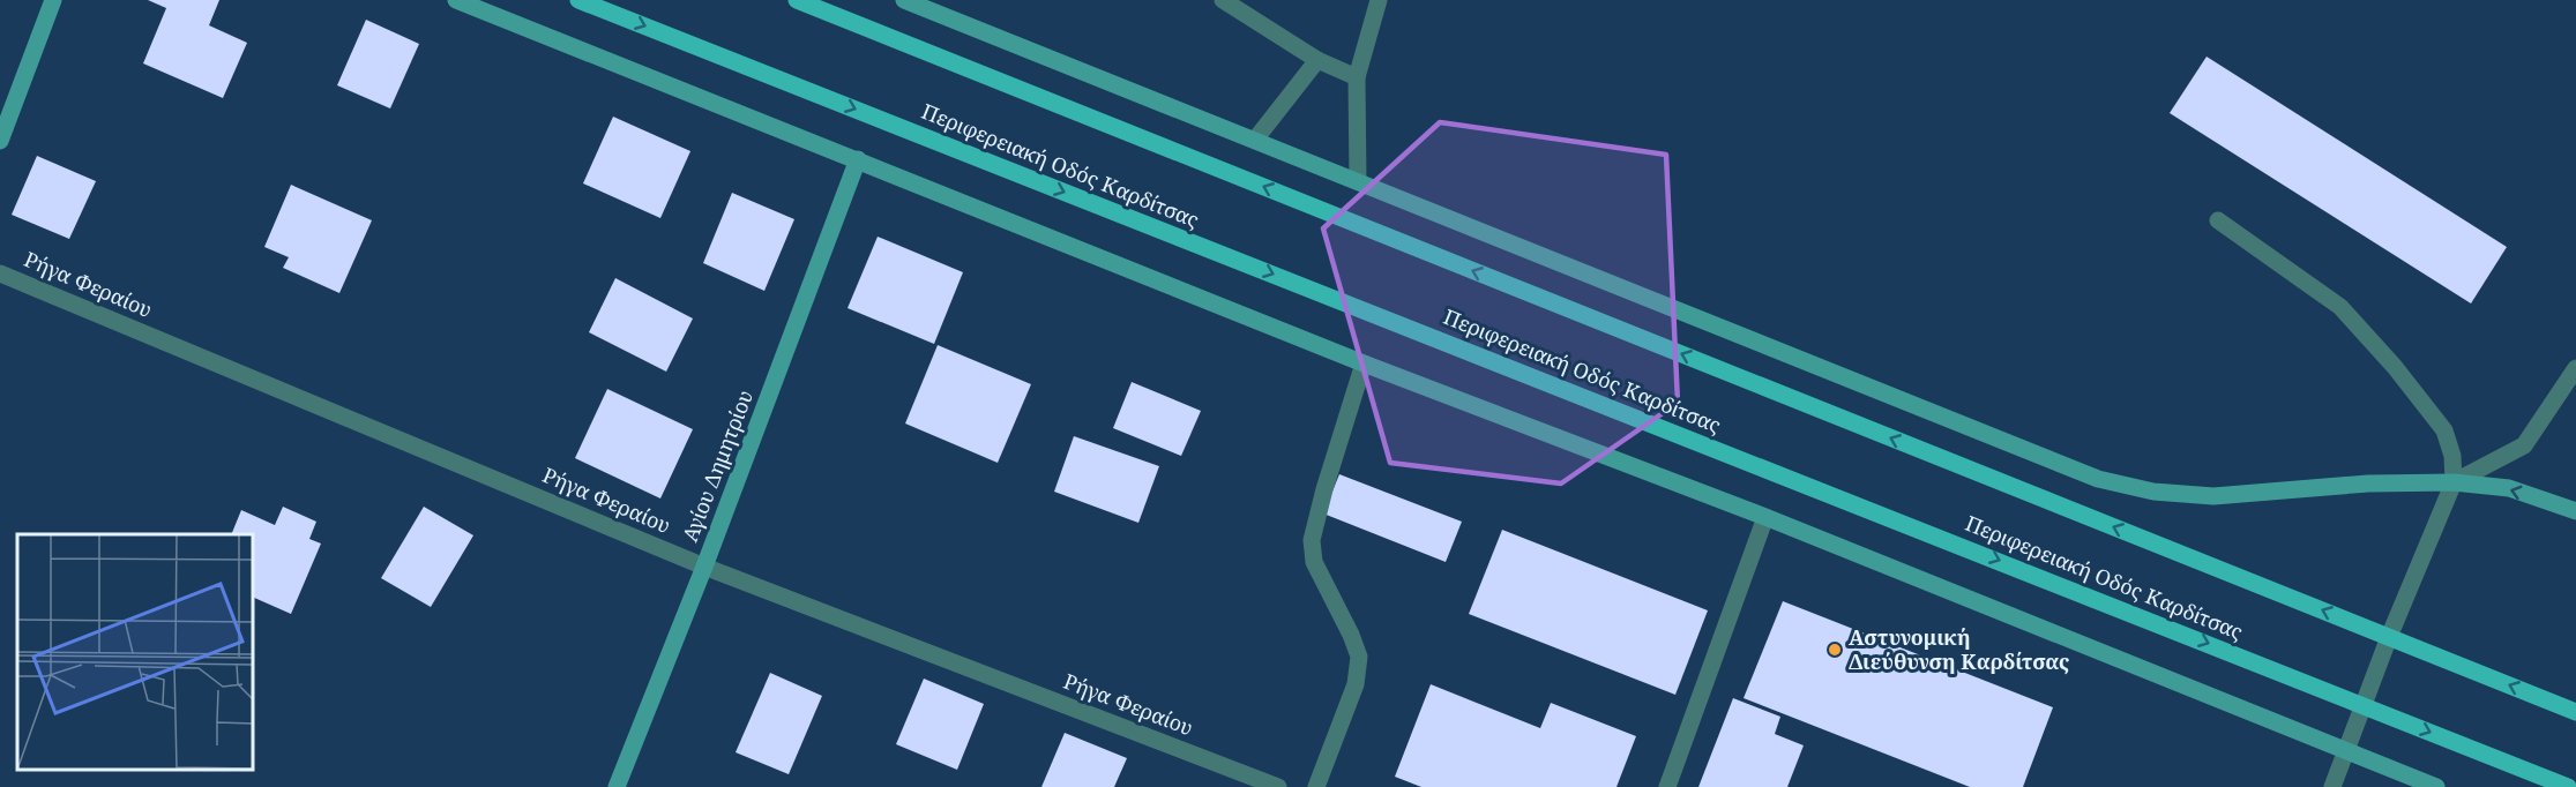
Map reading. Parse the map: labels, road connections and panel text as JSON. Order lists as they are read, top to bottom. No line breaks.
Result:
{"streets":{"main road":["Περιφερειακή Οδός Καρδίτσας"],"street":["Ρήγα Φεραίου","Αγίου Δημητρίου"]},"crossings":[["Ρήγα Φεραίου","Αγίου Δημητρίου"]],"places":["Αστυνομική Διεύθυνση Καρδίτσας"]}
